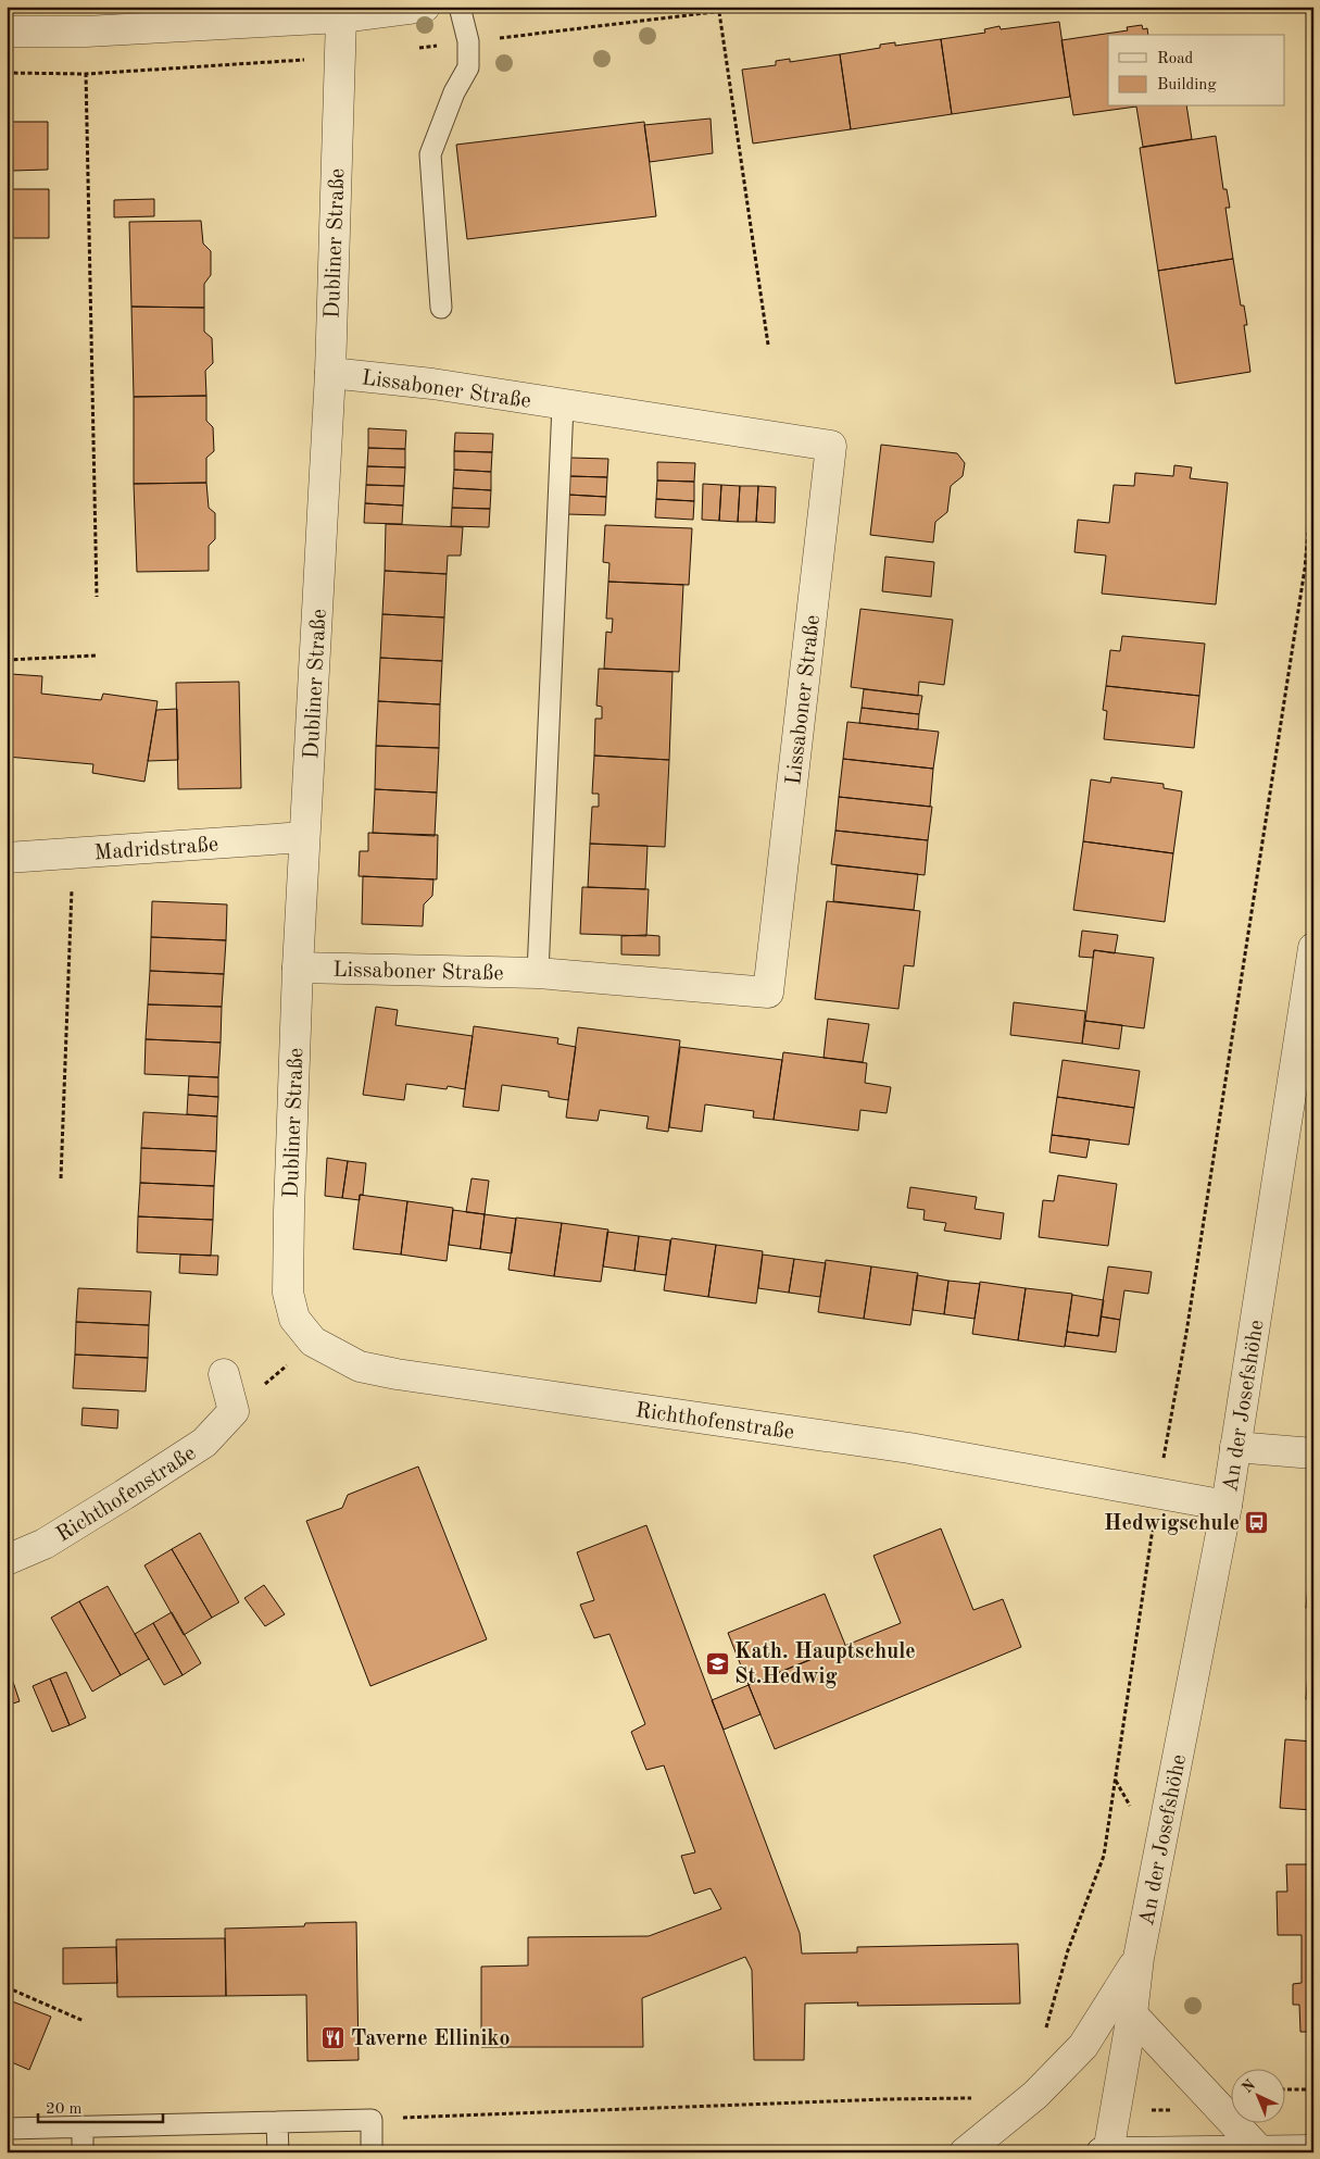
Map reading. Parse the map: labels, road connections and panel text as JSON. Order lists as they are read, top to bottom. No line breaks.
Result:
{"streets":{"street":["Dubliner Straße","Lissaboner Straße","Madridstraße","An der Josefshöhe","Richthofenstraße"]},"crossings":[["Dubliner Straße","Lissaboner Straße"],["Dubliner Straße","Madridstraße"],["Dubliner Straße","Richthofenstraße"],["An der Josefshöhe","Richthofenstraße"]],"places":{"bus stop":["Hedwigschule"],"school or university":["Kath. Hauptschule St.Hedwig"],"restaurant":["Taverne Elliniko"]},"legend":["Road","Building"],"scale_bar":"20 m","north":"top left"}
